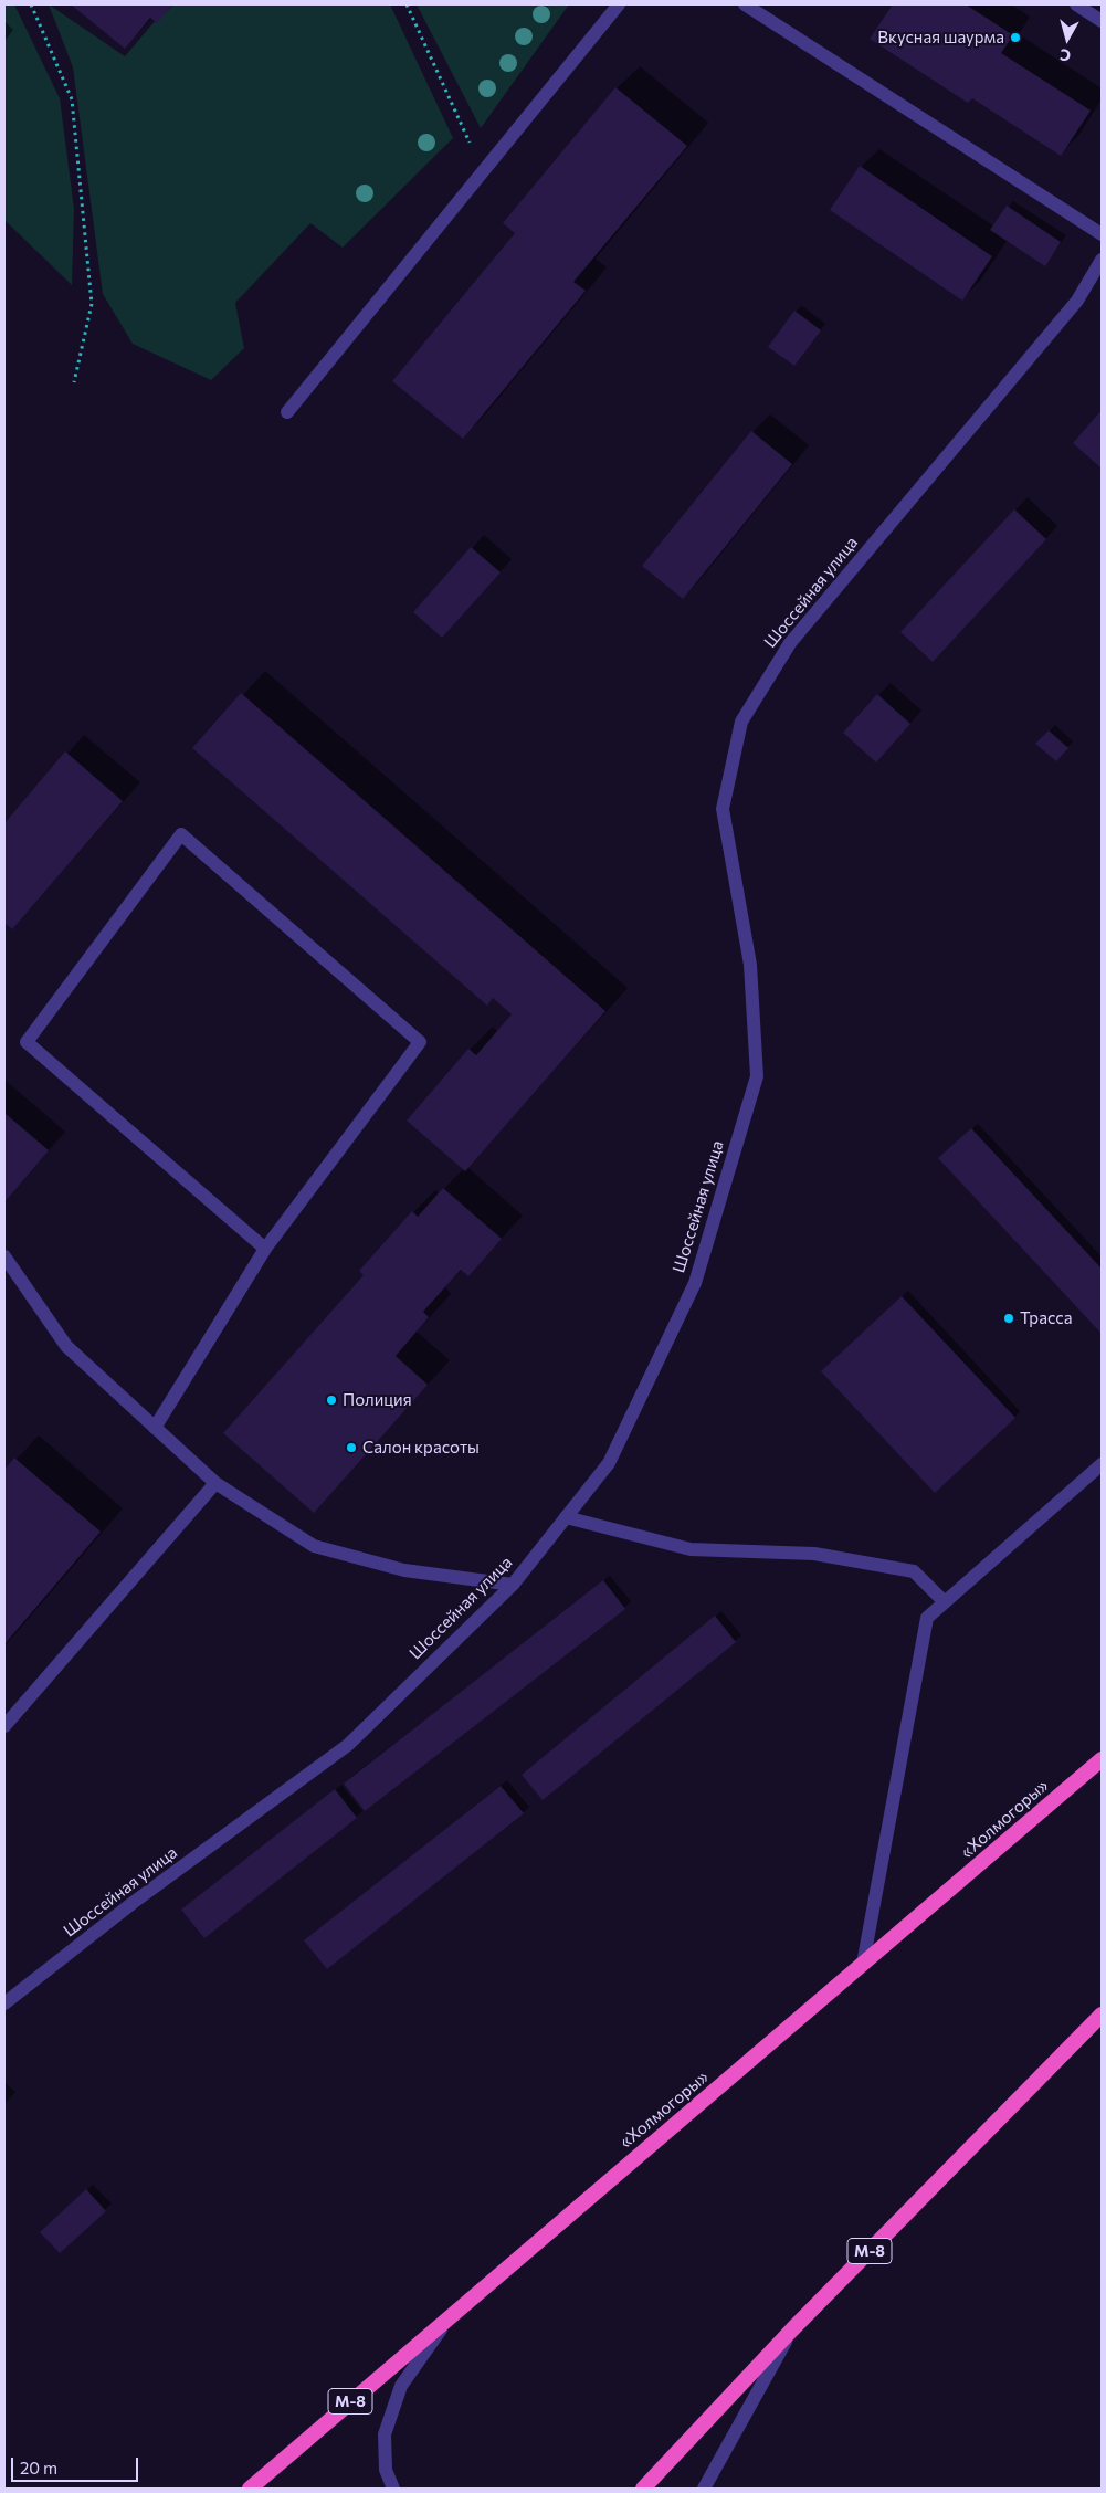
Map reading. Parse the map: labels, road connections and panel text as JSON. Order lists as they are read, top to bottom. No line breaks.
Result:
{"streets":{"highway":["«Холмогоры»","М-8"],"street":["Шоссейная улица"]},"places":["Вкусная шаурма","Трасса","Полиция","Салон красоты"],"scale_bar":"20 m","north":"bottom"}
